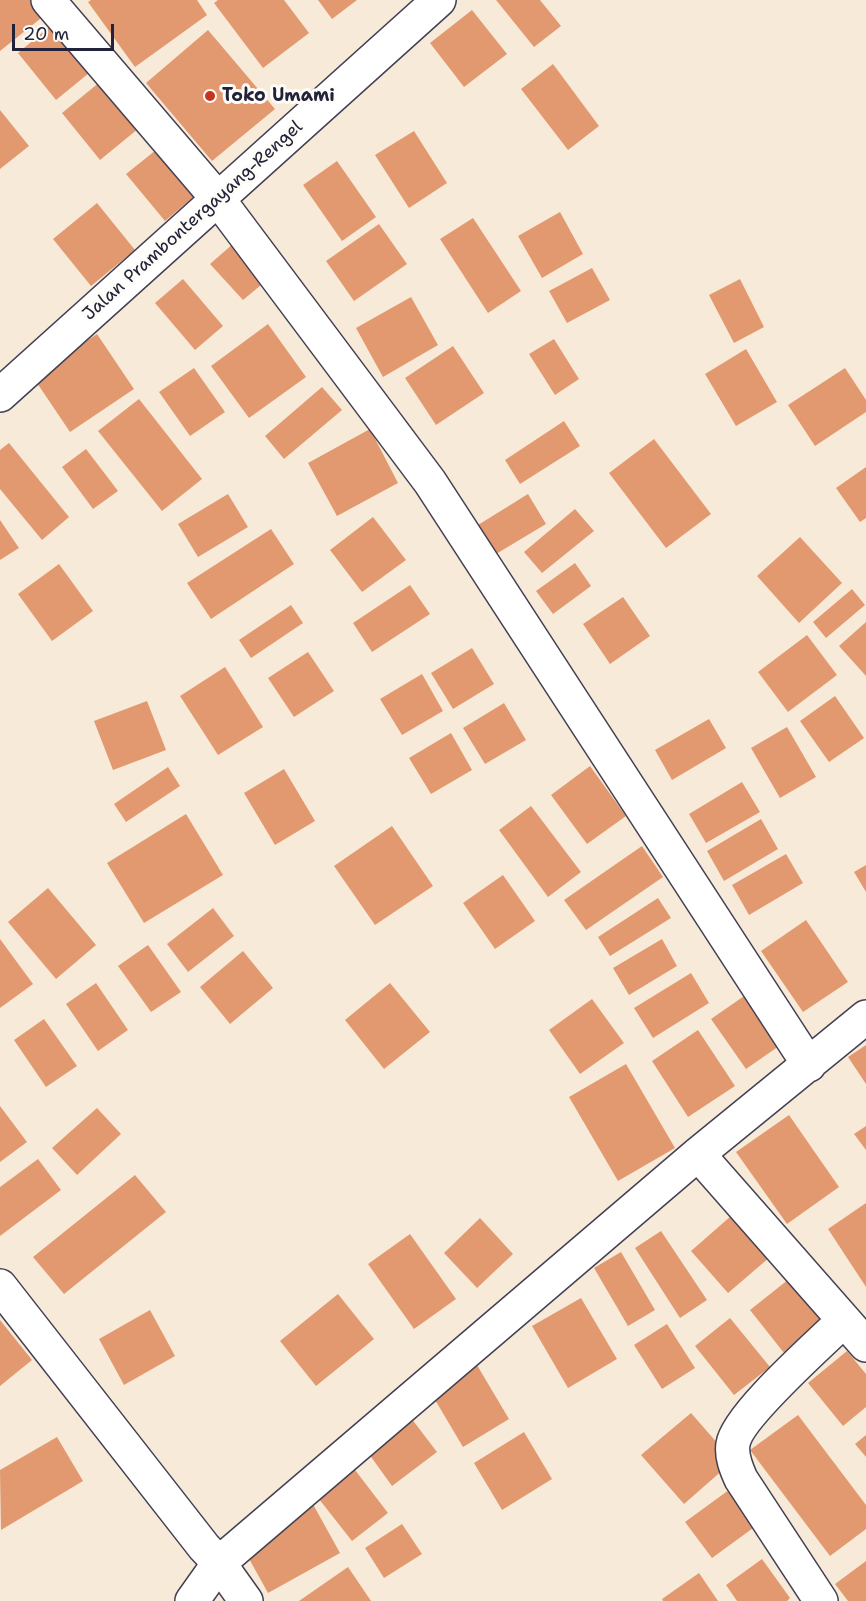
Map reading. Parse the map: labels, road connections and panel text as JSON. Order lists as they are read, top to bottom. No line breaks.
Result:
{"streets":{"street":["Jalan Prambontergayang-Rengel"]},"places":["Toko Umami"],"scale_bar":"20 m"}
